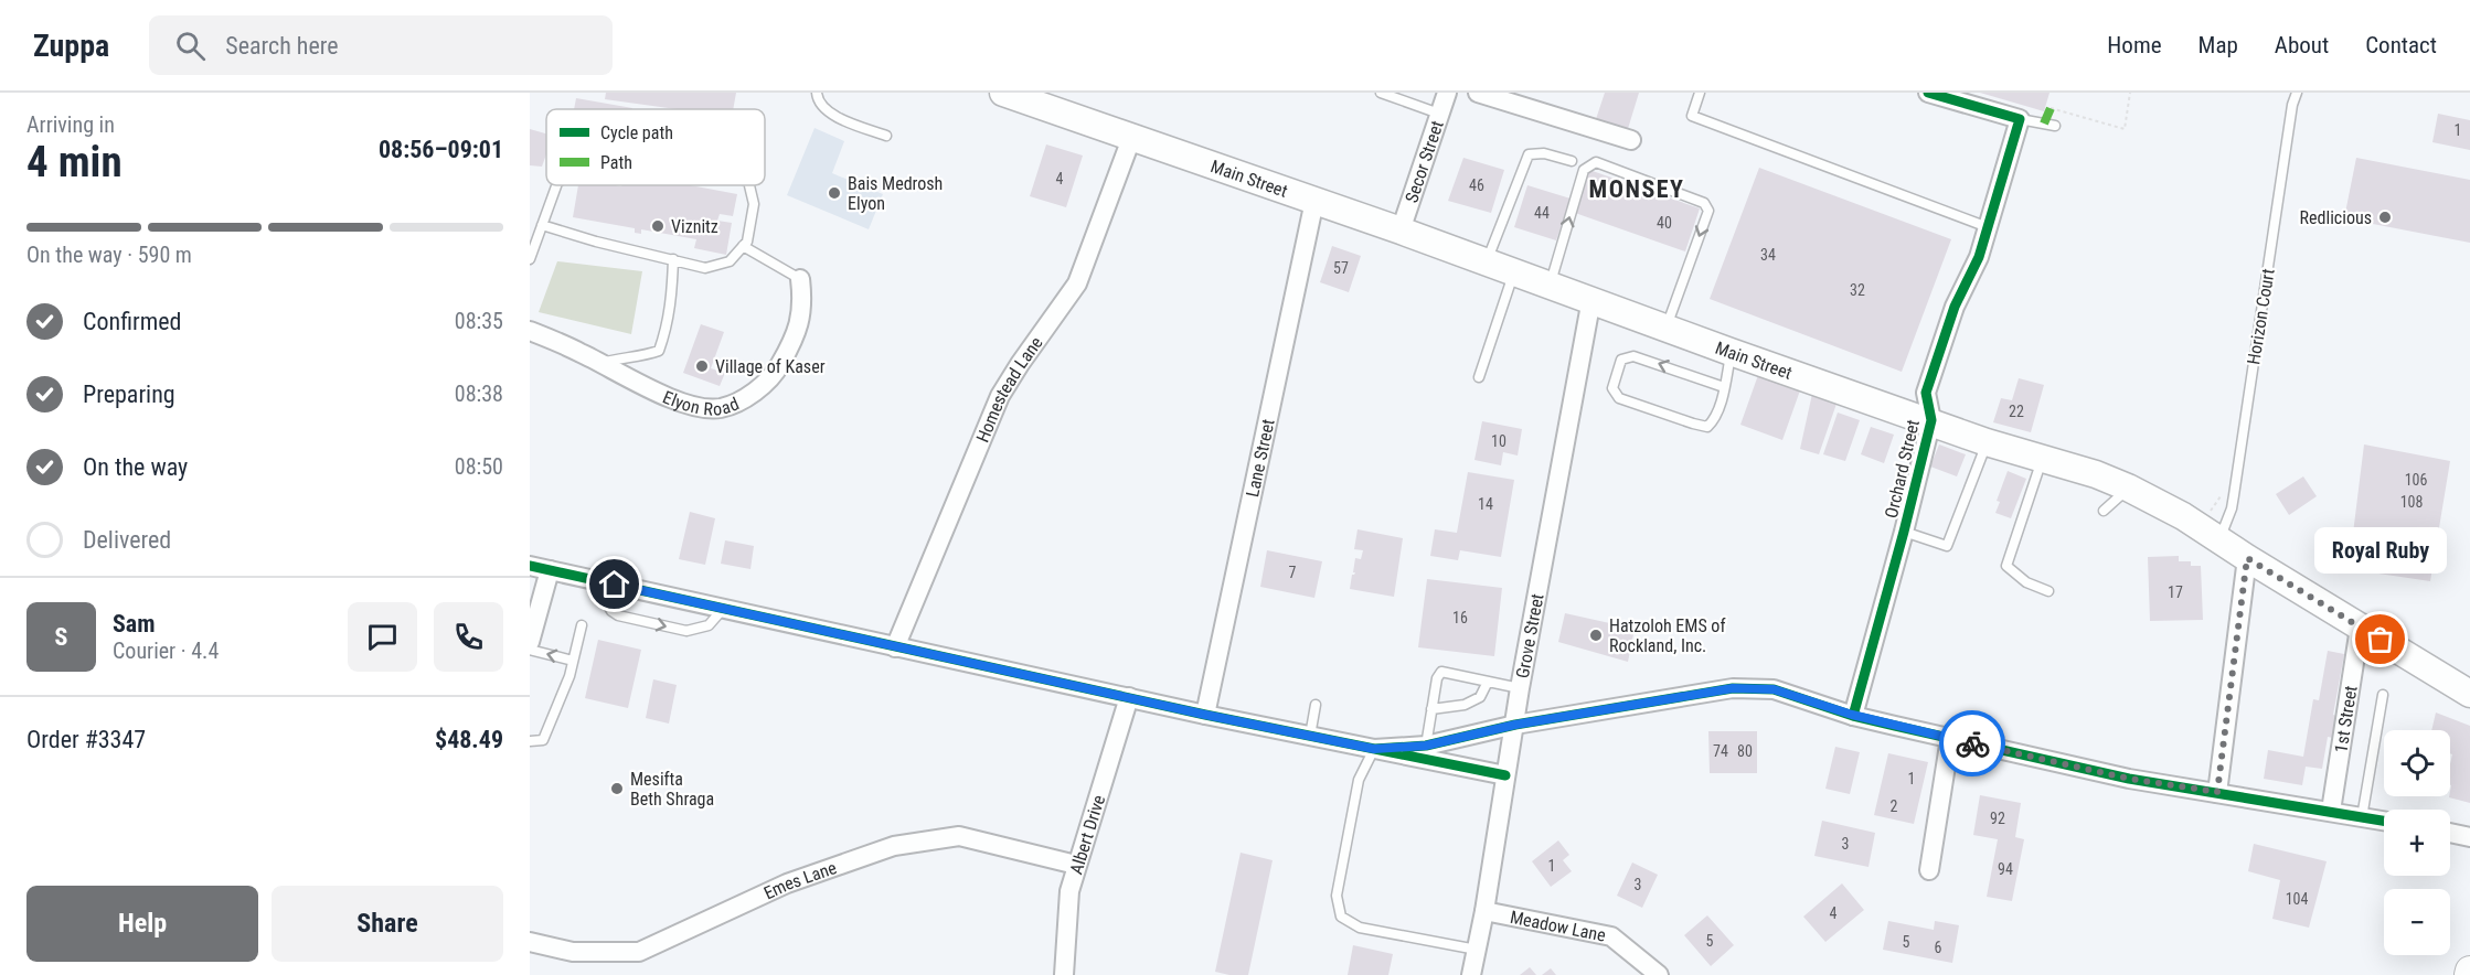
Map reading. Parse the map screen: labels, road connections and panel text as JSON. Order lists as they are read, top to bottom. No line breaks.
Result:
{"streets":{"main road":["Main Street"],"street":["Secor Street","Homestead Lane","Elyon Road","Lane Street","Orchard Street","Grove Street","1st Street","Albert Drive","Emes Lane","Meadow Lane"],"lane":["Horizon Court"]},"crossings":[["Secor Street","Main Street"],["Main Street","Horizon Court"],["Main Street","Homestead Lane"],["Main Street","Lane Street"],["Main Street","Orchard Street"],["Main Street","Grove Street"],["Main Street","1st Street"],["Grove Street","Meadow Lane"],["Albert Drive","Emes Lane"]],"districts":["MONSEY"],"places":["Bais Medrosh Elyon","Redlicious","Viznitz","Village of Kaser","Hatzoloh EMS of Rockland, Inc.","Royal Ruby","Mesifta Beth Shraga"],"house_numbers":["1","4","46","44","40","34","57","32","22","10","106","108","14","7","17","16","74","80","1","2","92","3","1","94","3","104","4","5","5","6"],"legend":["Cycle path","Path"],"page":{"header":"Zuppa","search":"Search here","nav":["Home","Map","About","Contact"],"heading":["4 min","Arriving in","08:56–09:01"],"panel":["Sam","Courier · 4.4","Order #3347","$48.49"],"bar":"On the way · 590 m","list":[["Confirmed","08:35"],["Preparing","08:38"],["On the way","08:50"],"Delivered"],"bubble":"Royal Ruby","round":"S","map_buttons":["+","−"],"buttons":["Help","Share"]}}
